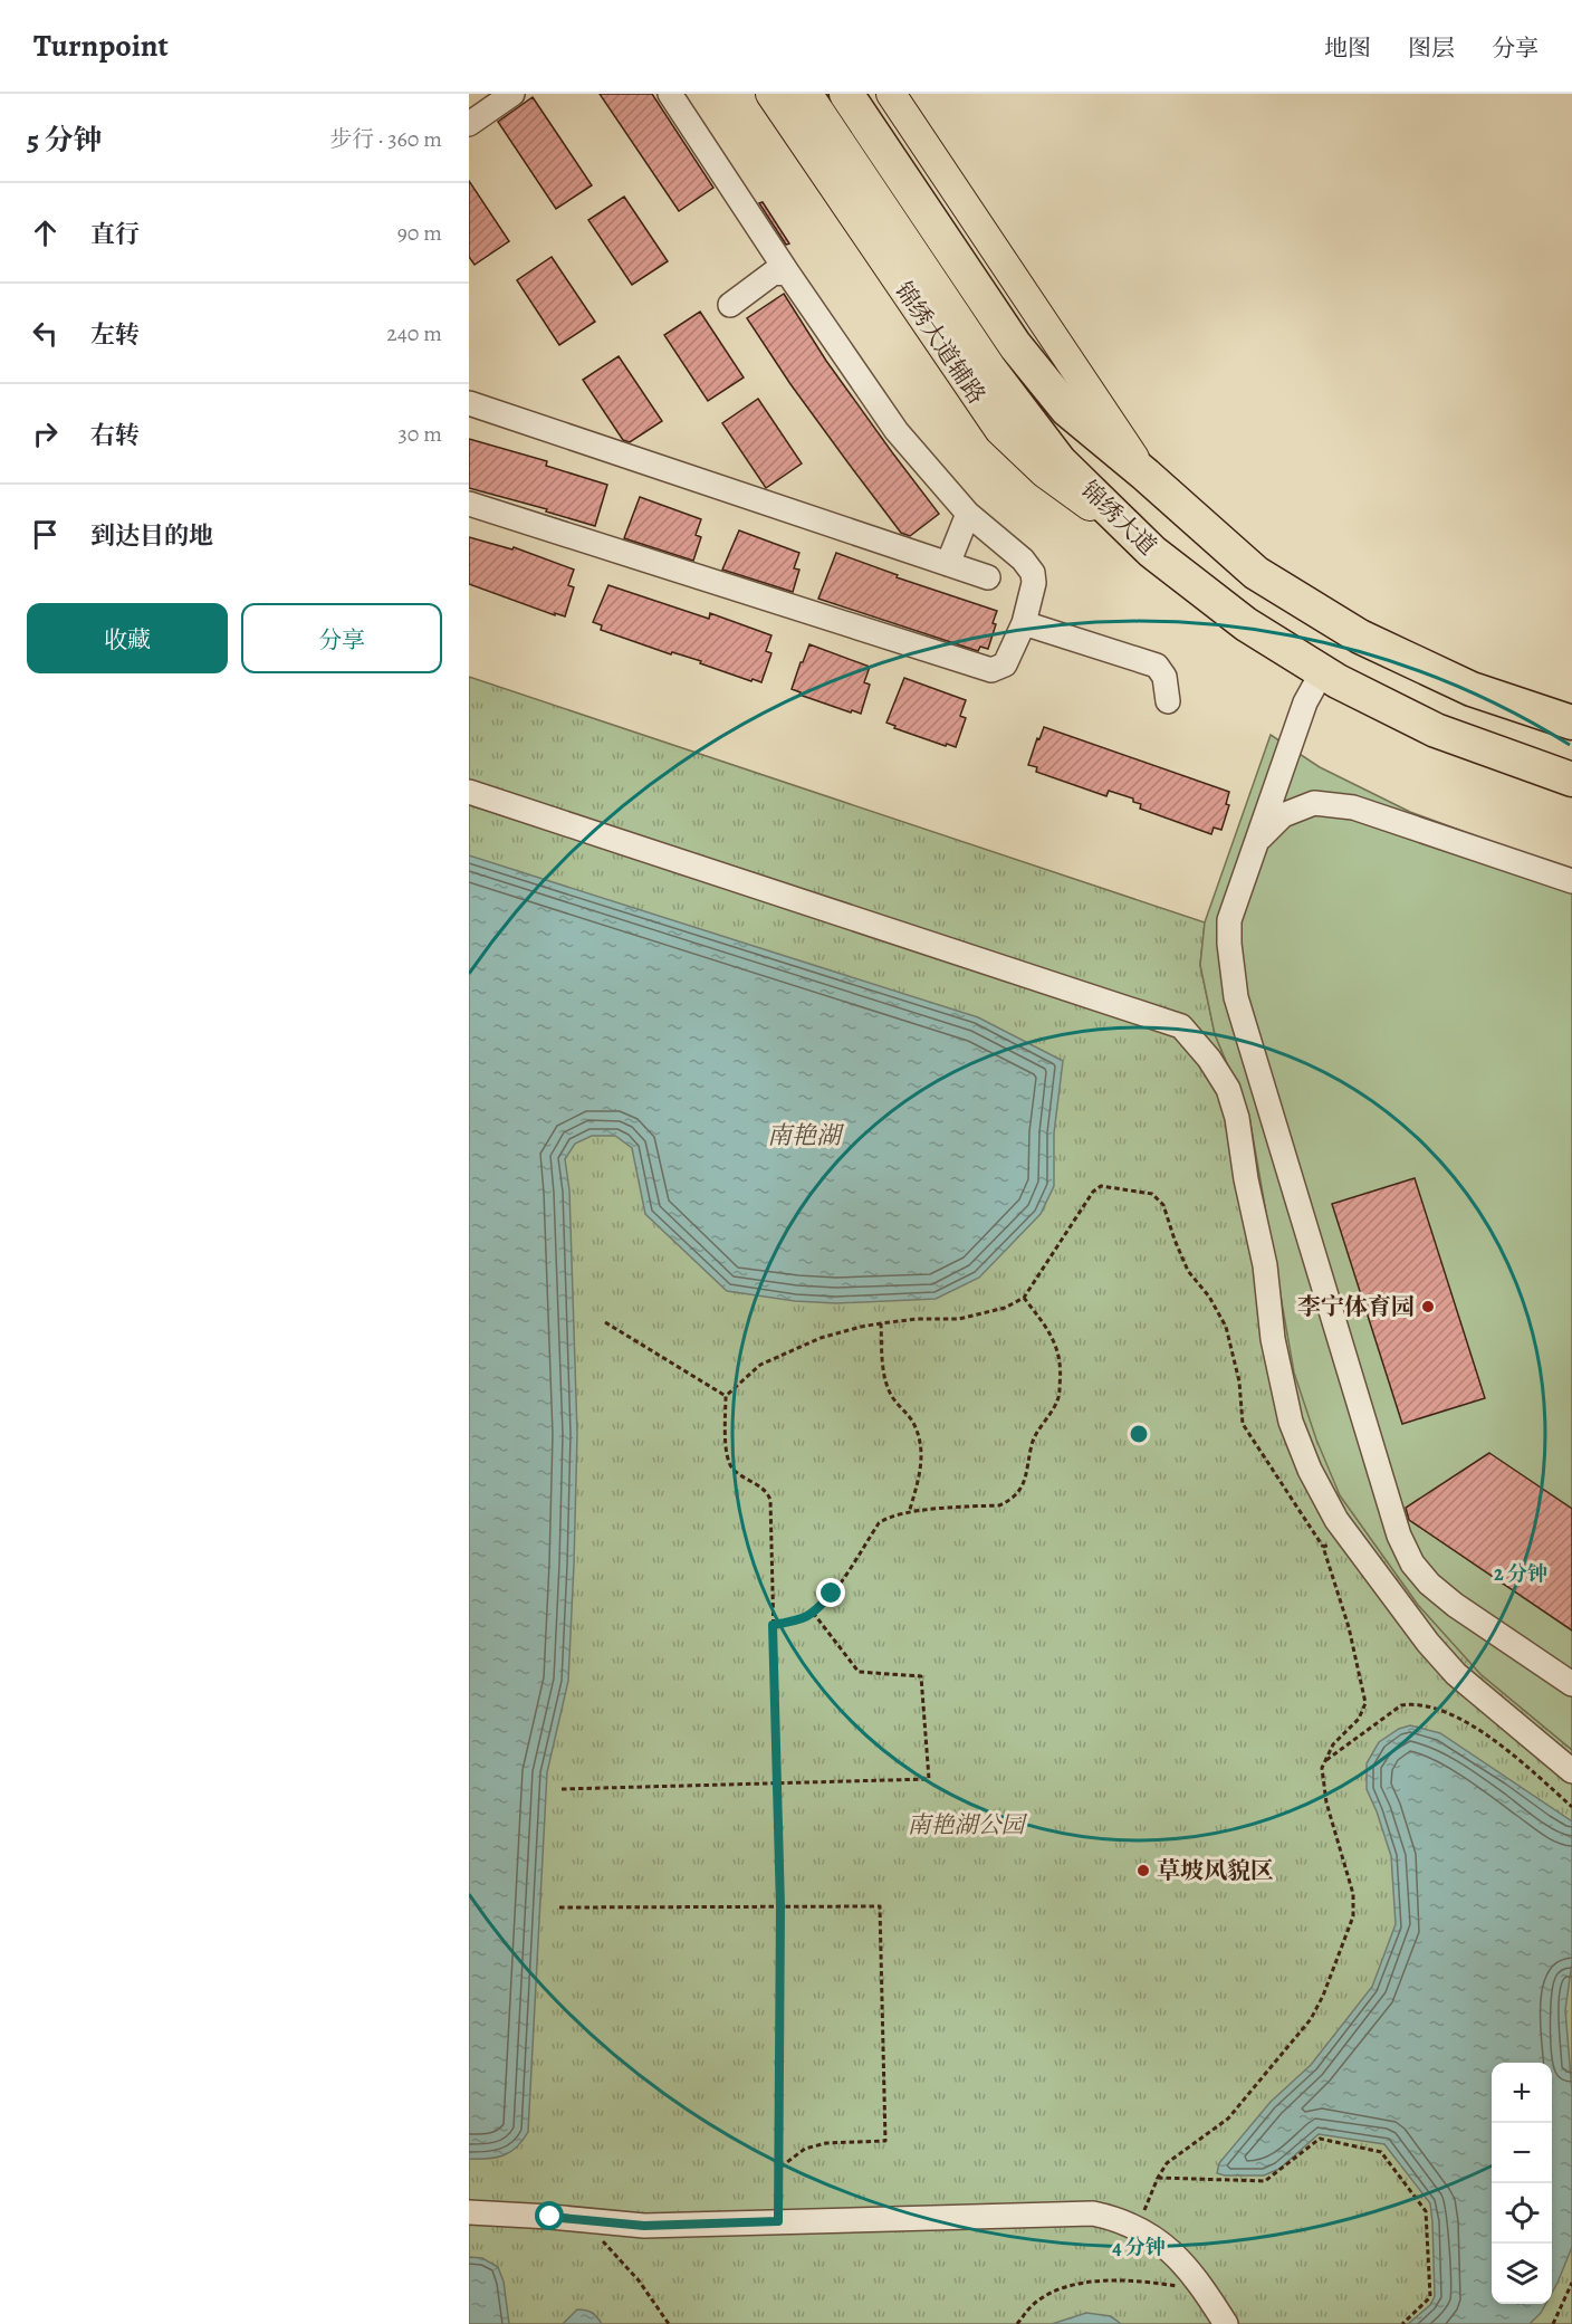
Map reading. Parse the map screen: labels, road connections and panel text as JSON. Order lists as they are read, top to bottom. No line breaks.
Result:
{"streets":{"highway":["锦绣大道"],"main road":["锦绣大道辅路"]},"crossings":[["锦绣大道辅路","锦绣大道"]],"water":["南艳湖"],"parks":["南艳湖公园"],"places":["李宁体育园","草坡风貌区"],"page":{"header":"Turnpoint","nav":["地图","图层","分享"],"heading":["5 分钟","步行 · 360 m"],"list":[["直行","90 m"],["左转","240 m"],["右转","30 m"],"到达目的地"],"buttons":["收藏","分享"],"map_buttons":["+","−"]},"rings":["2 分钟","4 分钟"]}
